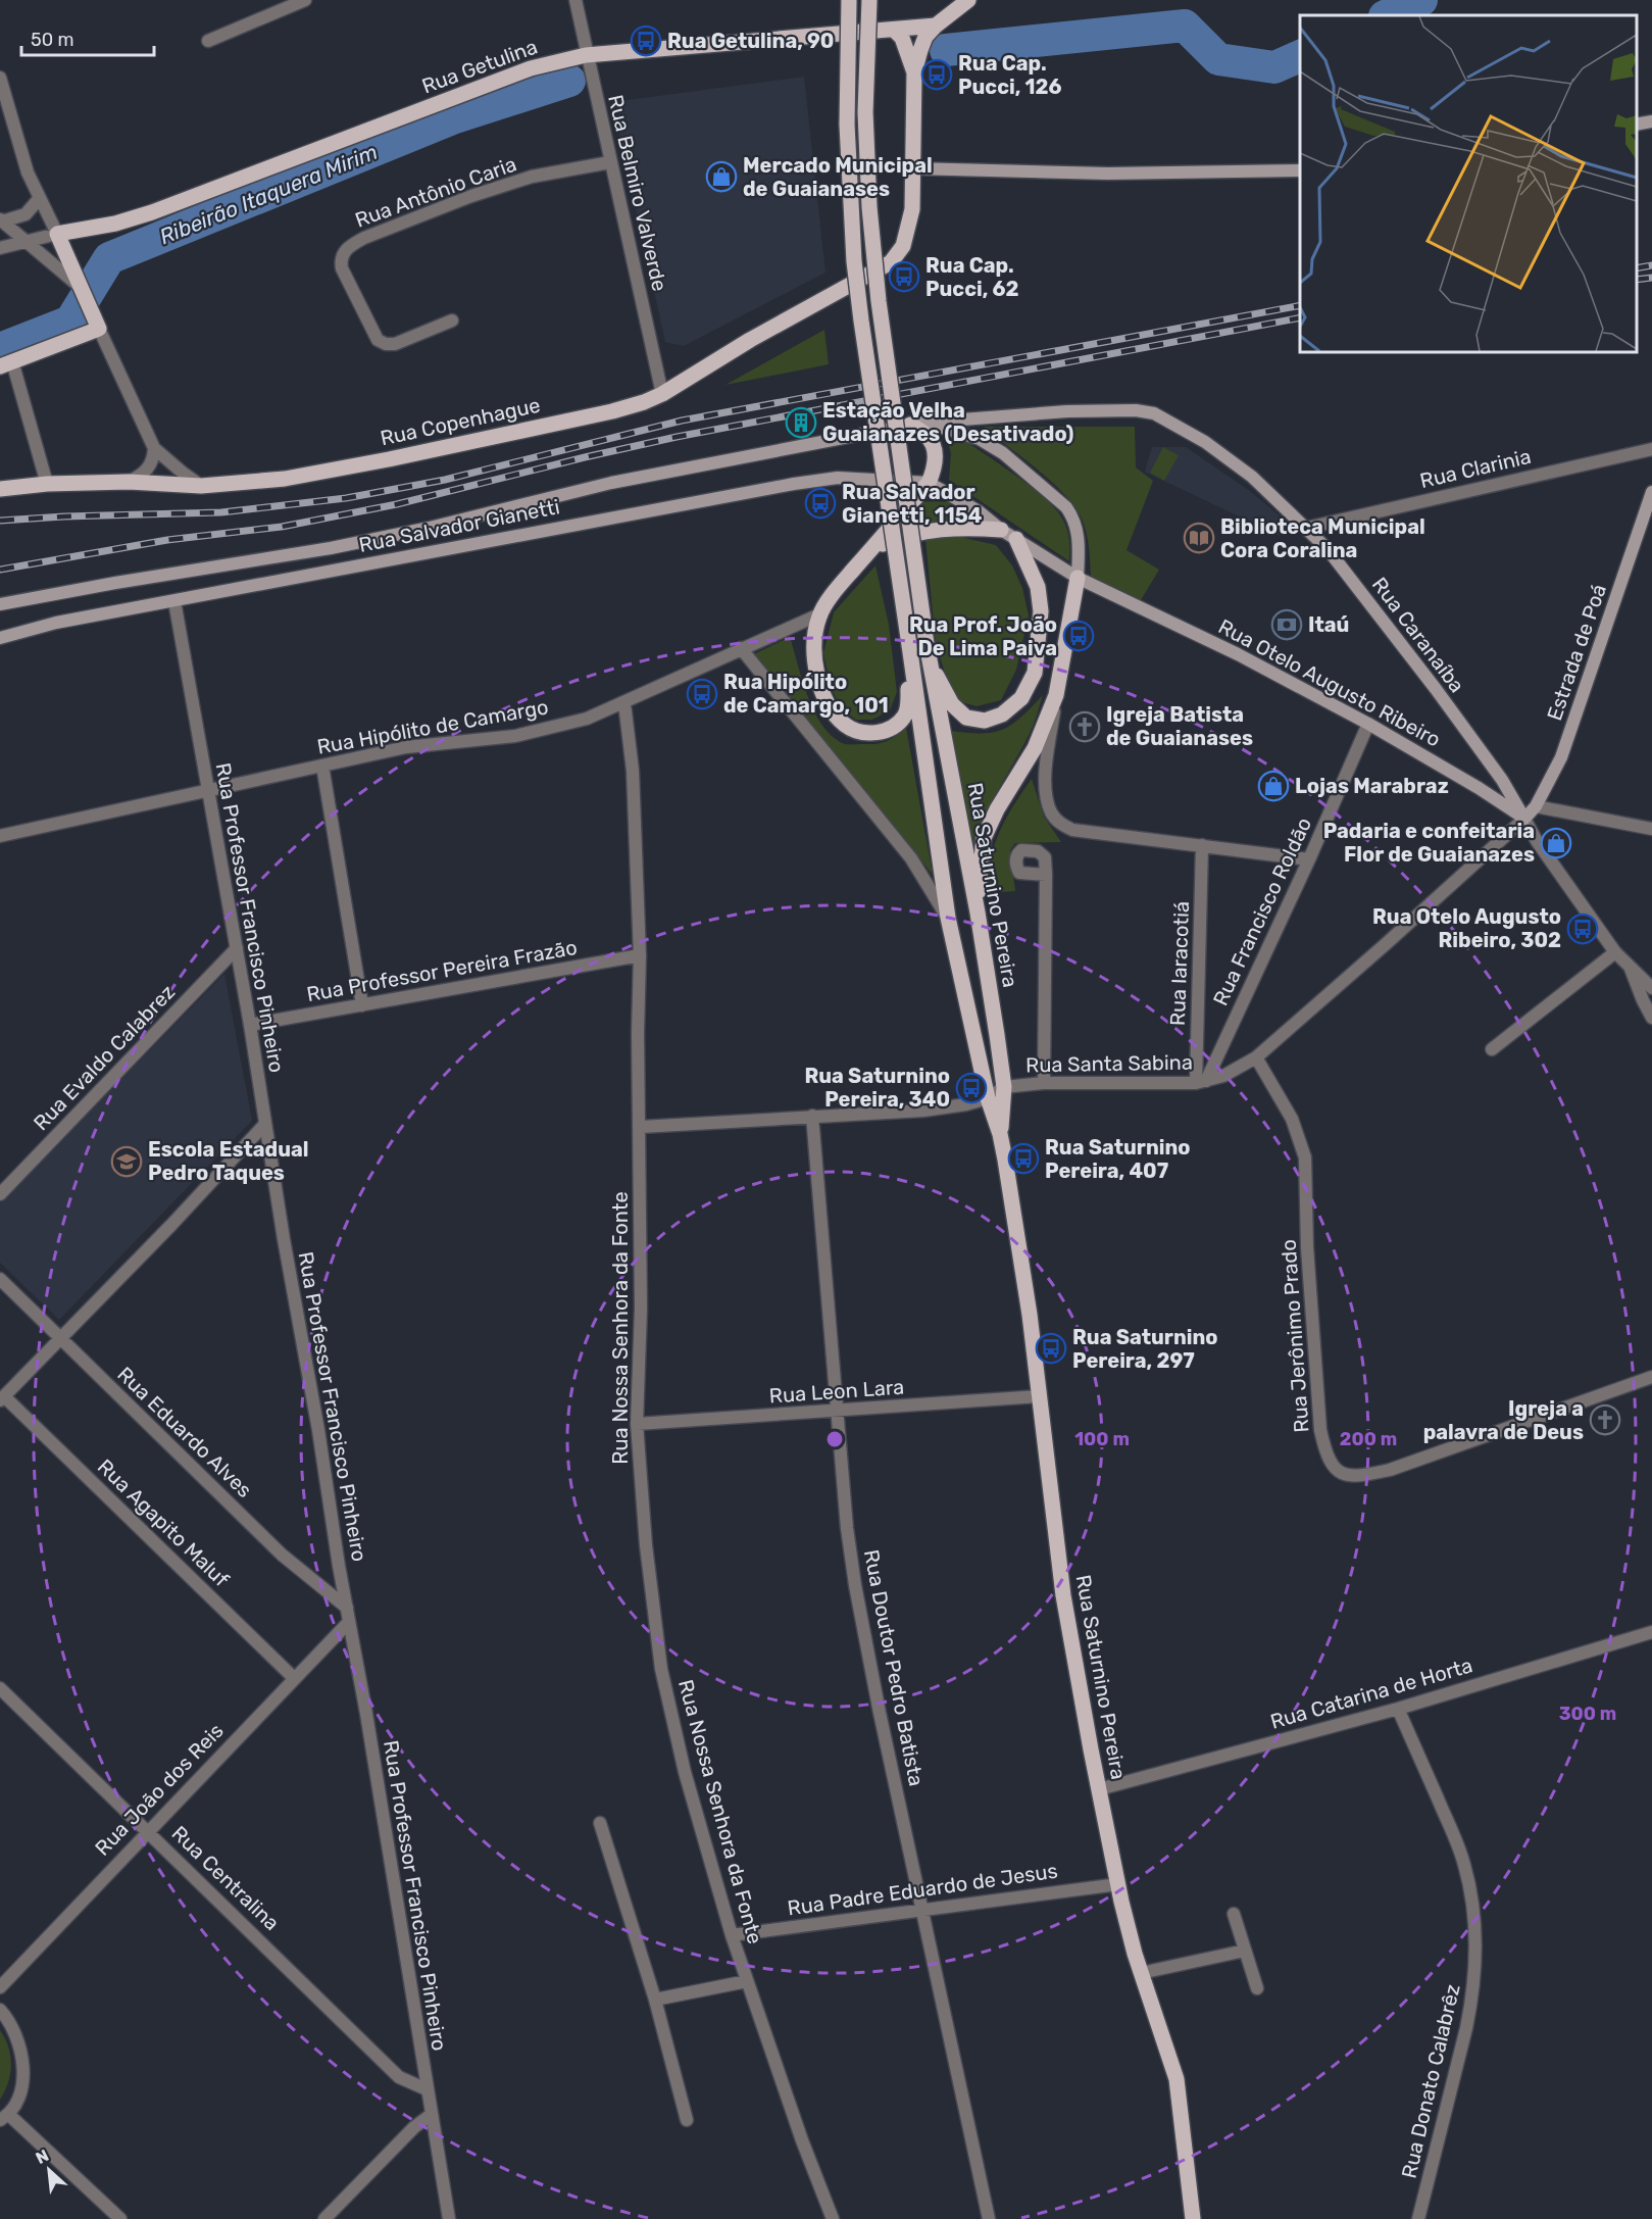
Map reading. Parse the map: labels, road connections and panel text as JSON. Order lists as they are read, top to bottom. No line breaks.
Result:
{"streets":{"main road":["Rua Getulina","Rua Copenhague","Rua Salvador Gianetti","Rua Caranaíba","Estrada de Poá","Rua Otelo Augusto Ribeiro","Rua Saturnino Pereira"],"street":["Rua Antônio Caria","Rua Belmiro Valverde","Rua Clarinia","Rua Hipólito de Camargo","Rua Francisco Roldão","Rua Professor Francisco Pinheiro","Rua Iaracotiá","Rua Professor Pereira Frazão","Rua Evaldo Calabrez","Rua Santa Sabina","Rua Nossa Senhora da Fonte","Rua Jerônimo Prado","Rua Leon Lara","Rua Eduardo Alves","Rua Agapito Maluf","Rua Doutor Pedro Batista","Rua Catarina de Horta","Rua João dos Reis","Rua Centralina","Rua Padre Eduardo de Jesus","Rua Donato Calabrêz"]},"crossings":[["Rua Getulina","Rua Belmiro Valverde"],["Rua Antônio Caria","Rua Belmiro Valverde"],["Rua Belmiro Valverde","Rua Copenhague"],["Rua Clarinia","Rua Caranaíba"],["Rua Salvador Gianetti","Rua Caranaíba"],["Rua Salvador Gianetti","Rua Otelo Augusto Ribeiro"],["Rua Salvador Gianetti","Rua Professor Francisco Pinheiro"],["Rua Caranaíba","Estrada de Poá"],["Rua Caranaíba","Rua Otelo Augusto Ribeiro"],["Rua Caranaíba","Rua Santa Sabina"],["Estrada de Poá","Rua Otelo Augusto Ribeiro"],["Estrada de Poá","Rua Santa Sabina"],["Rua Otelo Augusto Ribeiro","Rua Francisco Roldão"],["Rua Otelo Augusto Ribeiro","Rua Santa Sabina"],["Rua Hipólito de Camargo","Rua Saturnino Pereira"],["Rua Hipólito de Camargo","Rua Professor Francisco Pinheiro"],["Rua Hipólito de Camargo","Rua Nossa Senhora da Fonte"],["Rua Saturnino Pereira","Rua Santa Sabina"],["Rua Saturnino Pereira","Rua Leon Lara"],["Rua Saturnino Pereira","Rua Catarina de Horta"],["Rua Saturnino Pereira","Rua Padre Eduardo de Jesus"],["Rua Francisco Roldão","Rua Iaracotiá"],["Rua Francisco Roldão","Rua Santa Sabina"],["Rua Professor Francisco Pinheiro","Rua Professor Pereira Frazão"],["Rua Professor Francisco Pinheiro","Rua Evaldo Calabrez"],["Rua Professor Francisco Pinheiro","Rua Eduardo Alves"],["Rua Professor Francisco Pinheiro","Rua João dos Reis"],["Rua Professor Francisco Pinheiro","Rua Centralina"],["Rua Iaracotiá","Rua Santa Sabina"],["Rua Professor Pereira Frazão","Rua Nossa Senhora da Fonte"],["Rua Santa Sabina","Rua Nossa Senhora da Fonte"],["Rua Santa Sabina","Rua Jerônimo Prado"],["Rua Santa Sabina","Rua Doutor Pedro Batista"],["Rua Nossa Senhora da Fonte","Rua Leon Lara"],["Rua Nossa Senhora da Fonte","Rua Padre Eduardo de Jesus"],["Rua Leon Lara","Rua Doutor Pedro Batista"],["Rua Agapito Maluf","Rua João dos Reis"],["Rua Doutor Pedro Batista","Rua Padre Eduardo de Jesus"],["Rua Catarina de Horta","Rua Donato Calabrêz"],["Rua João dos Reis","Rua Centralina"]],"water":["Ribeirão Itaquera Mirim"],"places":{"bus stop":["Rua Getulina, 90","Rua Cap. Pucci, 126","Rua Cap. Pucci, 62","Rua Salvador Gianetti, 1154","Rua Prof. João De Lima Paiva","Rua Hipólito de Camargo, 101","Rua Otelo Augusto Ribeiro, 302","Rua Saturnino Pereira, 340","Rua Saturnino Pereira, 407","Rua Saturnino Pereira, 297"],"shop":["Mercado Municipal de Guaianases","Lojas Marabraz","Padaria e confeitaria Flor de Guaianazes"],"building":["Estação Velha Guaianazes (Desativado)"],"library":["Biblioteca Municipal Cora Coralina"],"bank":["Itaú"],"church":["Igreja Batista de Guaianases","Igreja a palavra de Deus"],"school or university":["Escola Estadual Pedro Taques"]},"scale_bar":"50 m","north":"top left","rings":["100 m","200 m","300 m"]}
